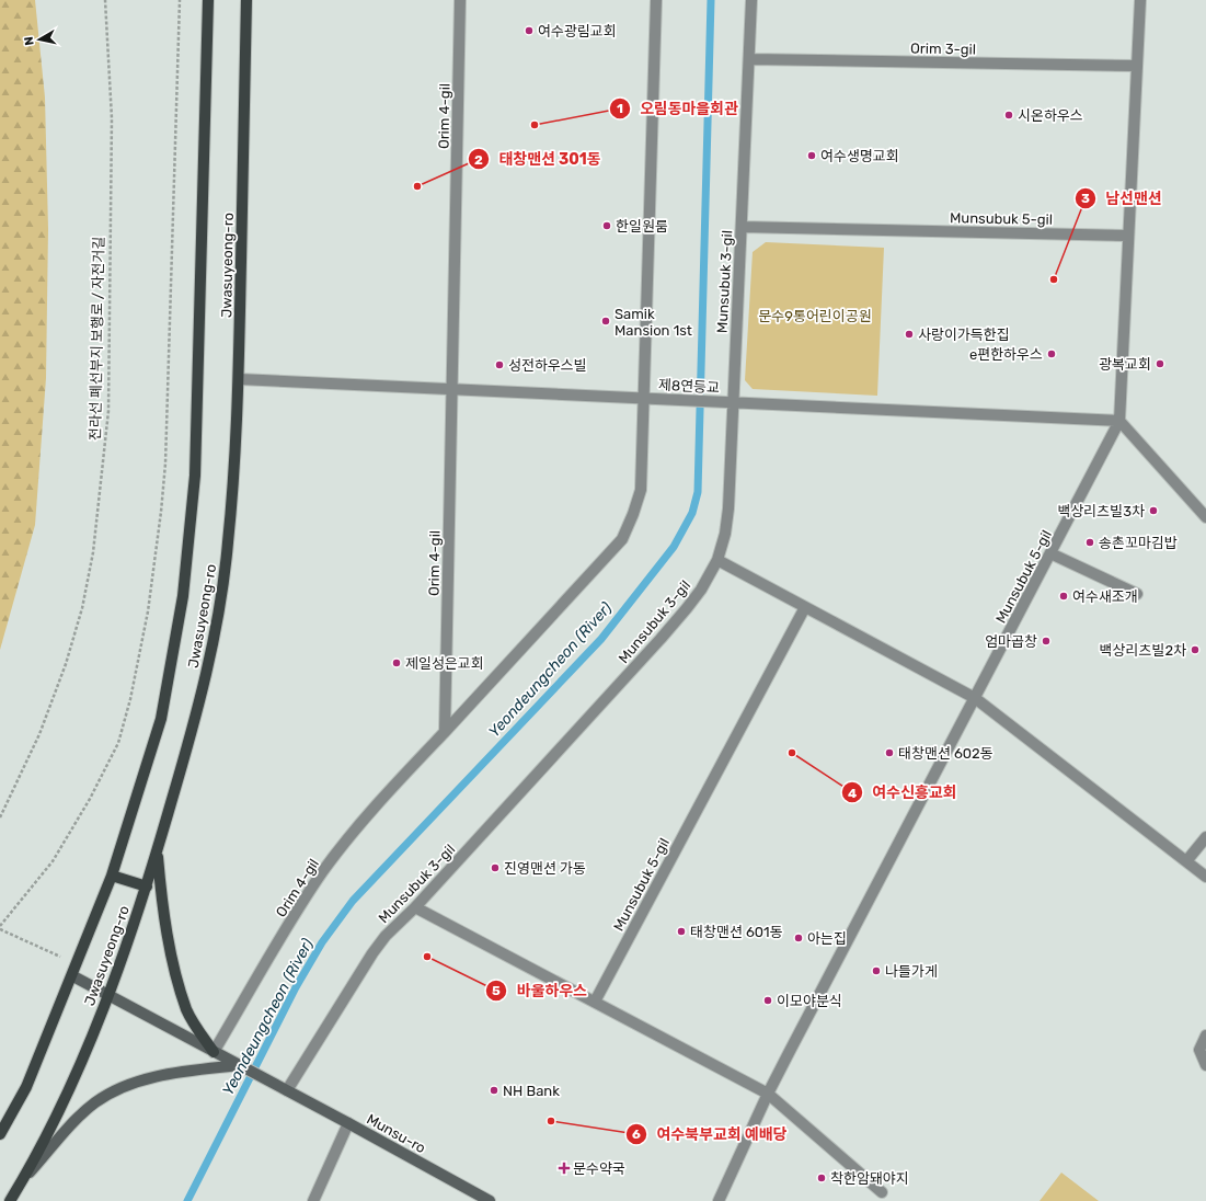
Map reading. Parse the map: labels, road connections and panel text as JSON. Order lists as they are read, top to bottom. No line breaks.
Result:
{"streets":{"main road":["Jwasuyeong-ro"],"street":["Orim 3-gil","Orim 4-gil","Munsubuk 5-gil","Munsubuk 3-gil","제8연등교","Munsu-ro"],"path":["전라선 폐선부지 보행로 / 자전거길"]},"crossings":[["Orim 3-gil","Munsubuk 3-gil"],["Orim 4-gil","제8연등교"],["Orim 4-gil","Munsu-ro"],["Munsubuk 5-gil","Munsubuk 3-gil"],["Jwasuyeong-ro","제8연등교"],["Munsubuk 3-gil","제8연등교"],["Munsubuk 3-gil","Munsu-ro"]],"water":["Yeondeungcheon (River)"],"parks":["문수9통어린이공원"],"places":{"other":["여수광림교회","시온하우스","오림동마을회관","여수생명교회","태창맨션 301동","한일원룸","남선맨션","Samik Mansion 1st","사랑이가득한집","e편한하우스","광복교회","성전하우스빌","백상리츠빌3차","송촌꼬마김밥","여수새조개","엄마곱창","백상리츠빌2차","제일성은교회","여수신흥교회","태창맨션 602동","진영맨션 가동","태창맨션 601동","아는집","바울하우스","나들가게","이모야분식","NH Bank","여수북부교회 예배당","착한암돼야지"],"health":["문수약국"]},"north":"left"}
